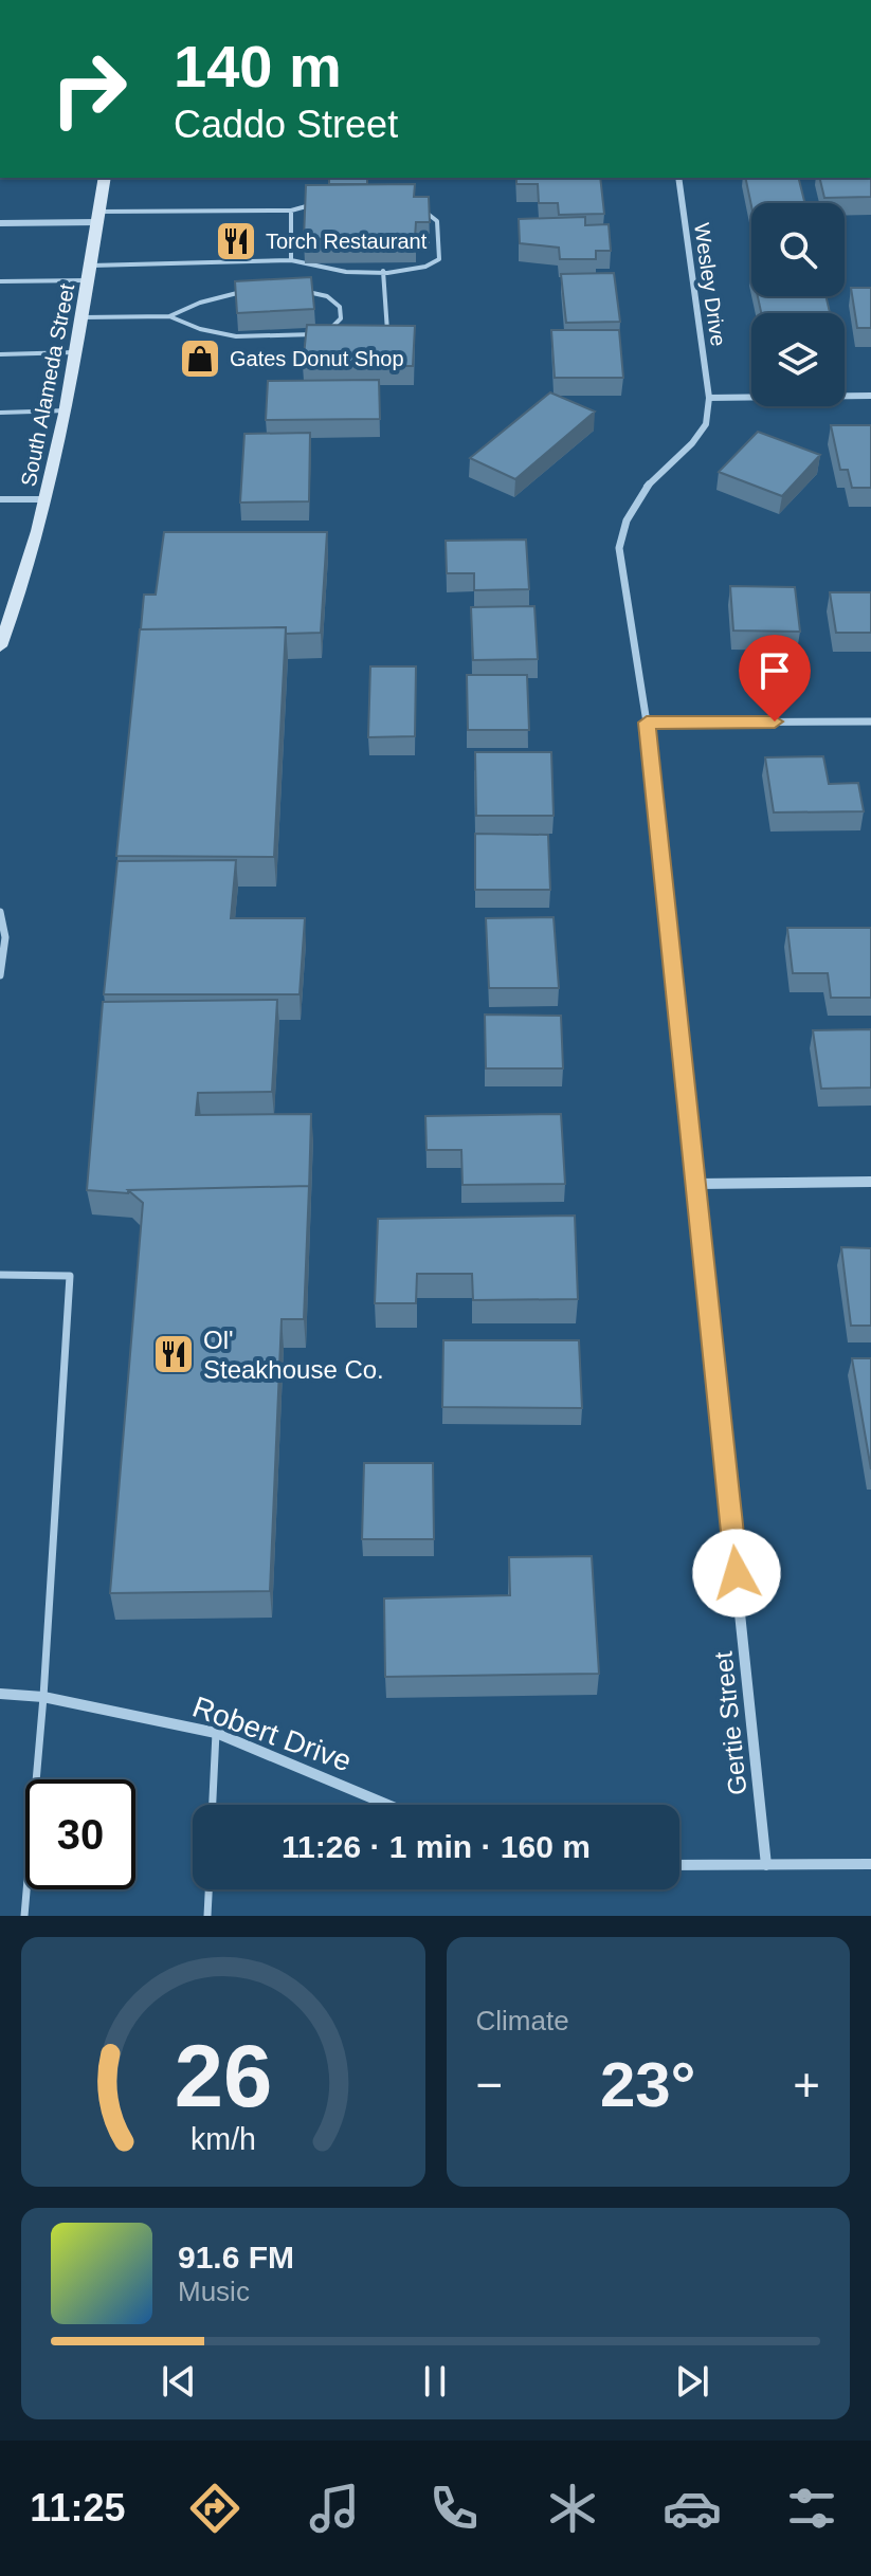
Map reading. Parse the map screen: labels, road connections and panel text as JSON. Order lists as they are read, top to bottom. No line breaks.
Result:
{"streets":{"main road":["South Alameda Street"],"street":["Wesley Drive","Gertie Street","Robert Drive"]},"crossings":[["Wesley Drive","Gertie Street"]],"places":{"restaurant":["Torch Restaurant","Ol' Steakhouse Co."],"shop":["Gates Donut Shop"]},"page":{"turn":["140 m","Caddo Street"],"limit":"30","trip":"11:26 · 1 min · 160 m","tile":"Climate","heat":["−","23°","+"],"song":["91.6 FM","Music"],"tabs":"11:25","gauge":["26","km/h"]}}
